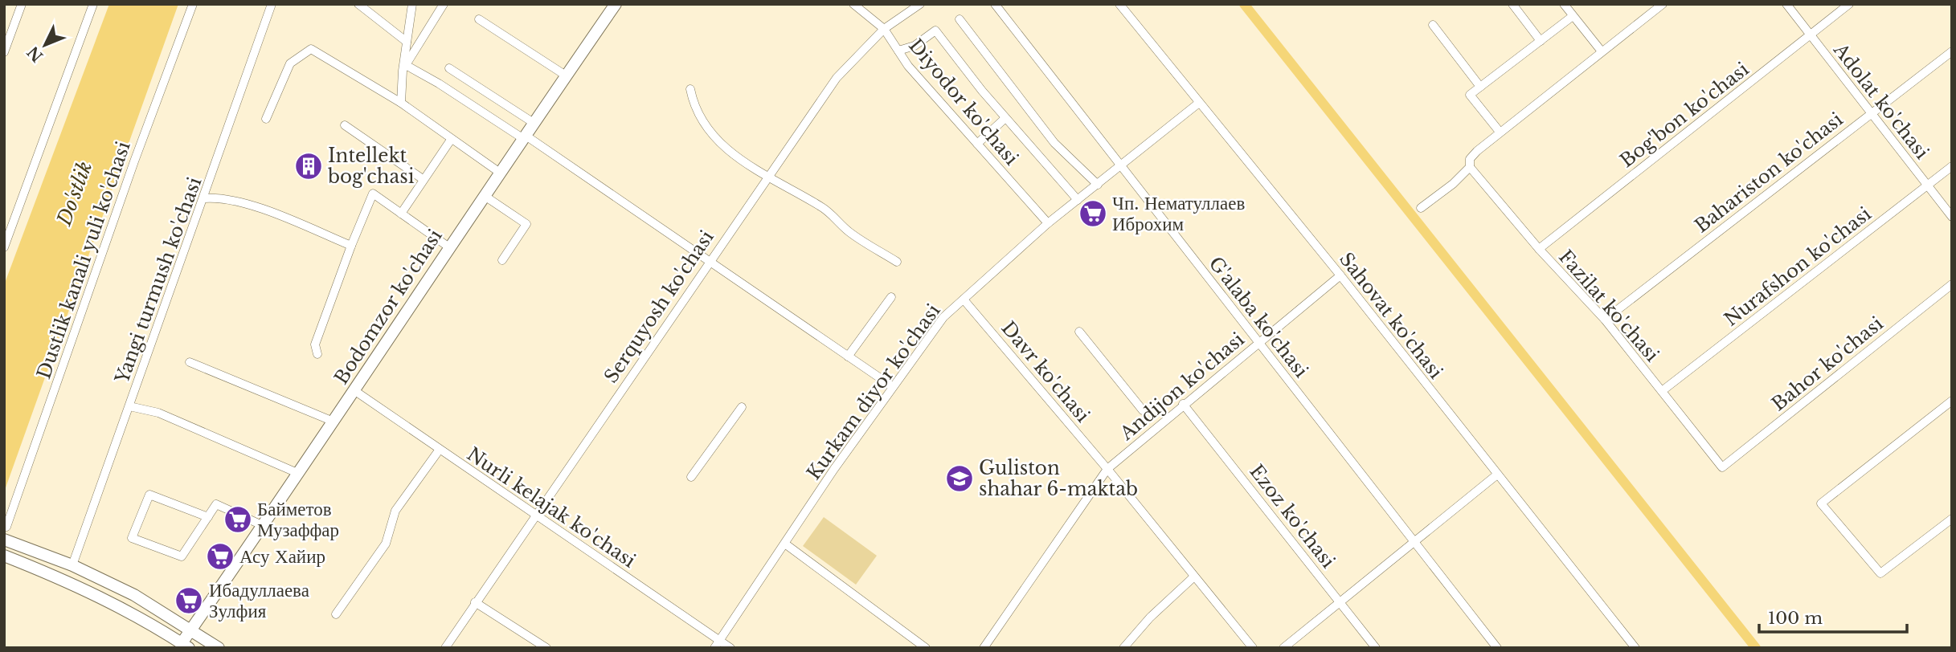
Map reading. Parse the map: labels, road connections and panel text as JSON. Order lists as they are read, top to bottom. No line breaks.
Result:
{"streets":{"street":["Adolat ko'chasi","Diyodor ko'chasi","Bog'bon ko'chasi","Bahariston ko'chasi","Dustlik kanali yuli ko'chasi","Nurafshon ko'chasi","Yangi turmush ko'chasi","Fazilat ko'chasi","Bodomzor ko'chasi","Serquyosh ko'chasi","Sahovat ko'chasi","G'alaba ko'chasi","Bahor ko'chasi","Davr ko'chasi","Andijon ko'chasi","Kurkam diyor ko'chasi","Nurli kelajak ko'chasi","Ezoz ko'chasi"]},"crossings":[["Adolat ko'chasi","Bog'bon ko'chasi"],["Adolat ko'chasi","Bahariston ko'chasi"],["Adolat ko'chasi","Nurafshon ko'chasi"],["Diyodor ko'chasi","Serquyosh ko'chasi"],["Diyodor ko'chasi","Kurkam diyor ko'chasi"],["Bog'bon ko'chasi","Fazilat ko'chasi"],["Bahariston ko'chasi","Fazilat ko'chasi"],["Nurafshon ko'chasi","Fazilat ko'chasi"],["Fazilat ko'chasi","Bahor ko'chasi"],["Bodomzor ko'chasi","Nurli kelajak ko'chasi"],["Serquyosh ko'chasi","Nurli kelajak ko'chasi"],["Sahovat ko'chasi","Andijon ko'chasi"],["Sahovat ko'chasi","Kurkam diyor ko'chasi"],["G'alaba ko'chasi","Andijon ko'chasi"],["G'alaba ko'chasi","Kurkam diyor ko'chasi"],["Davr ko'chasi","Andijon ko'chasi"],["Davr ko'chasi","Kurkam diyor ko'chasi"],["Andijon ko'chasi","Ezoz ko'chasi"],["Kurkam diyor ko'chasi","Nurli kelajak ko'chasi"]],"water":["Do'stlik"],"places":{"building":["Intellekt bog'chasi"],"supermarket":["Чп. Нематуллаев Иброхим","Байметов Музаффар","Асу Хайир","Ибадуллаева Зулфия"],"school or university":["Guliston shahar 6-maktab"]},"scale_bar":"100 m","north":"bottom left"}
